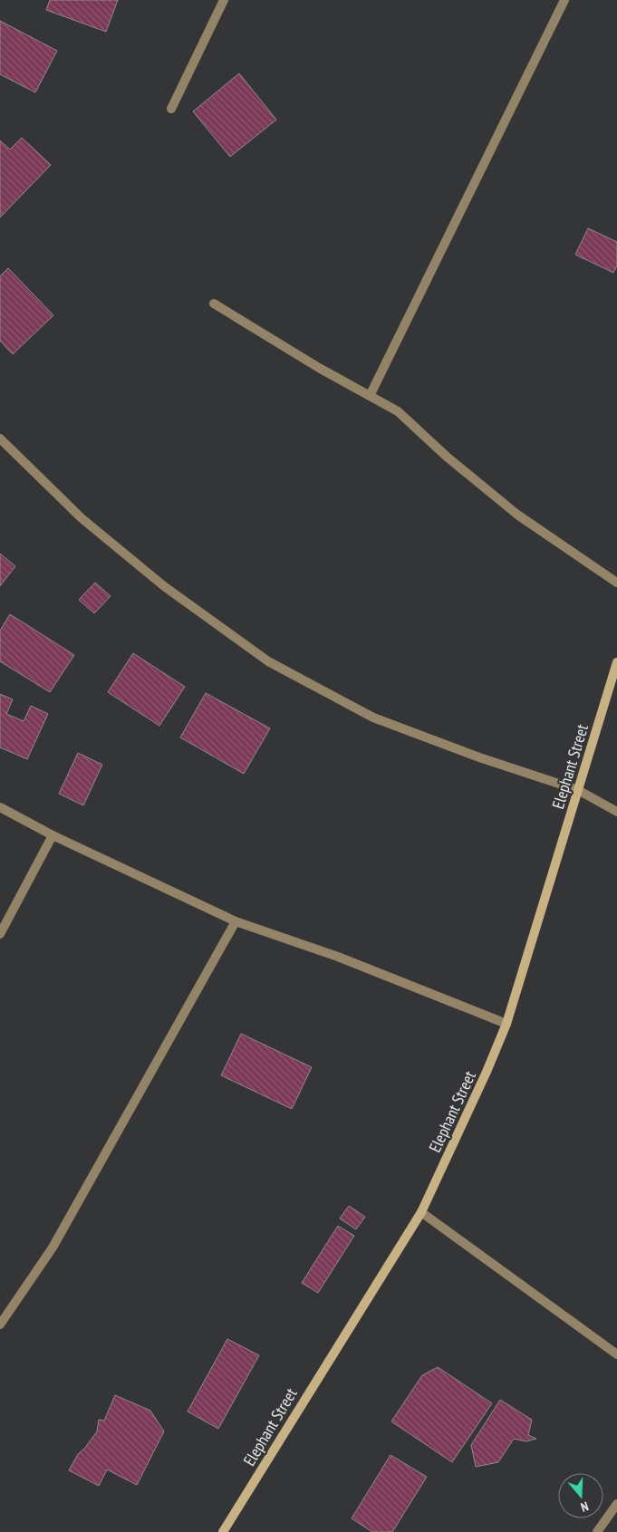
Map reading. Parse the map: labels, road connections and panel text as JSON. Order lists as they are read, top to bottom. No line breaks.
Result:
{"streets":{"main road":["Elephant Street"]},"north":"bottom"}
